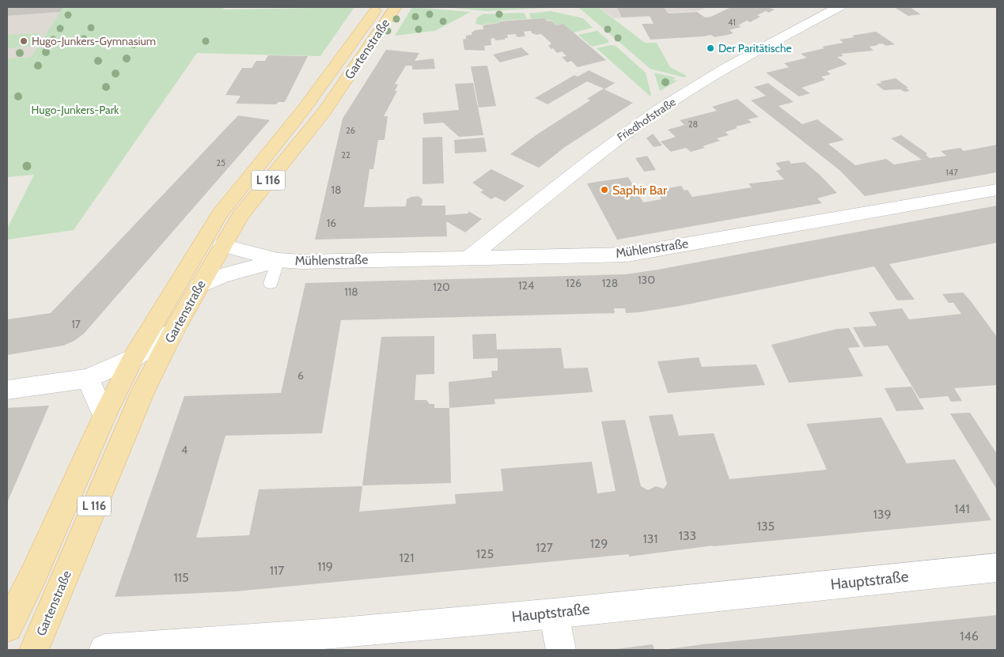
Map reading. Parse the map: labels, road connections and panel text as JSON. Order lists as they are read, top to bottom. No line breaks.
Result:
{"streets":{"main road":["Gartenstraße","L 116"],"street":["Friedhofstraße","Mühlenstraße","Hauptstraße"]},"crossings":[["Gartenstraße","Mühlenstraße"],["Friedhofstraße","Mühlenstraße"]],"parks":["Hugo-Junkers-Park"],"places":["Hugo-Junkers-Gymnasium","Der Paritätische","Saphir Bar"],"house_numbers":["41","28","26","22","25","147","18","16","130","126","128","124","120","118","17","6","4","141","139","135","133","131","129","127","125","121","119","117","115","146"]}
